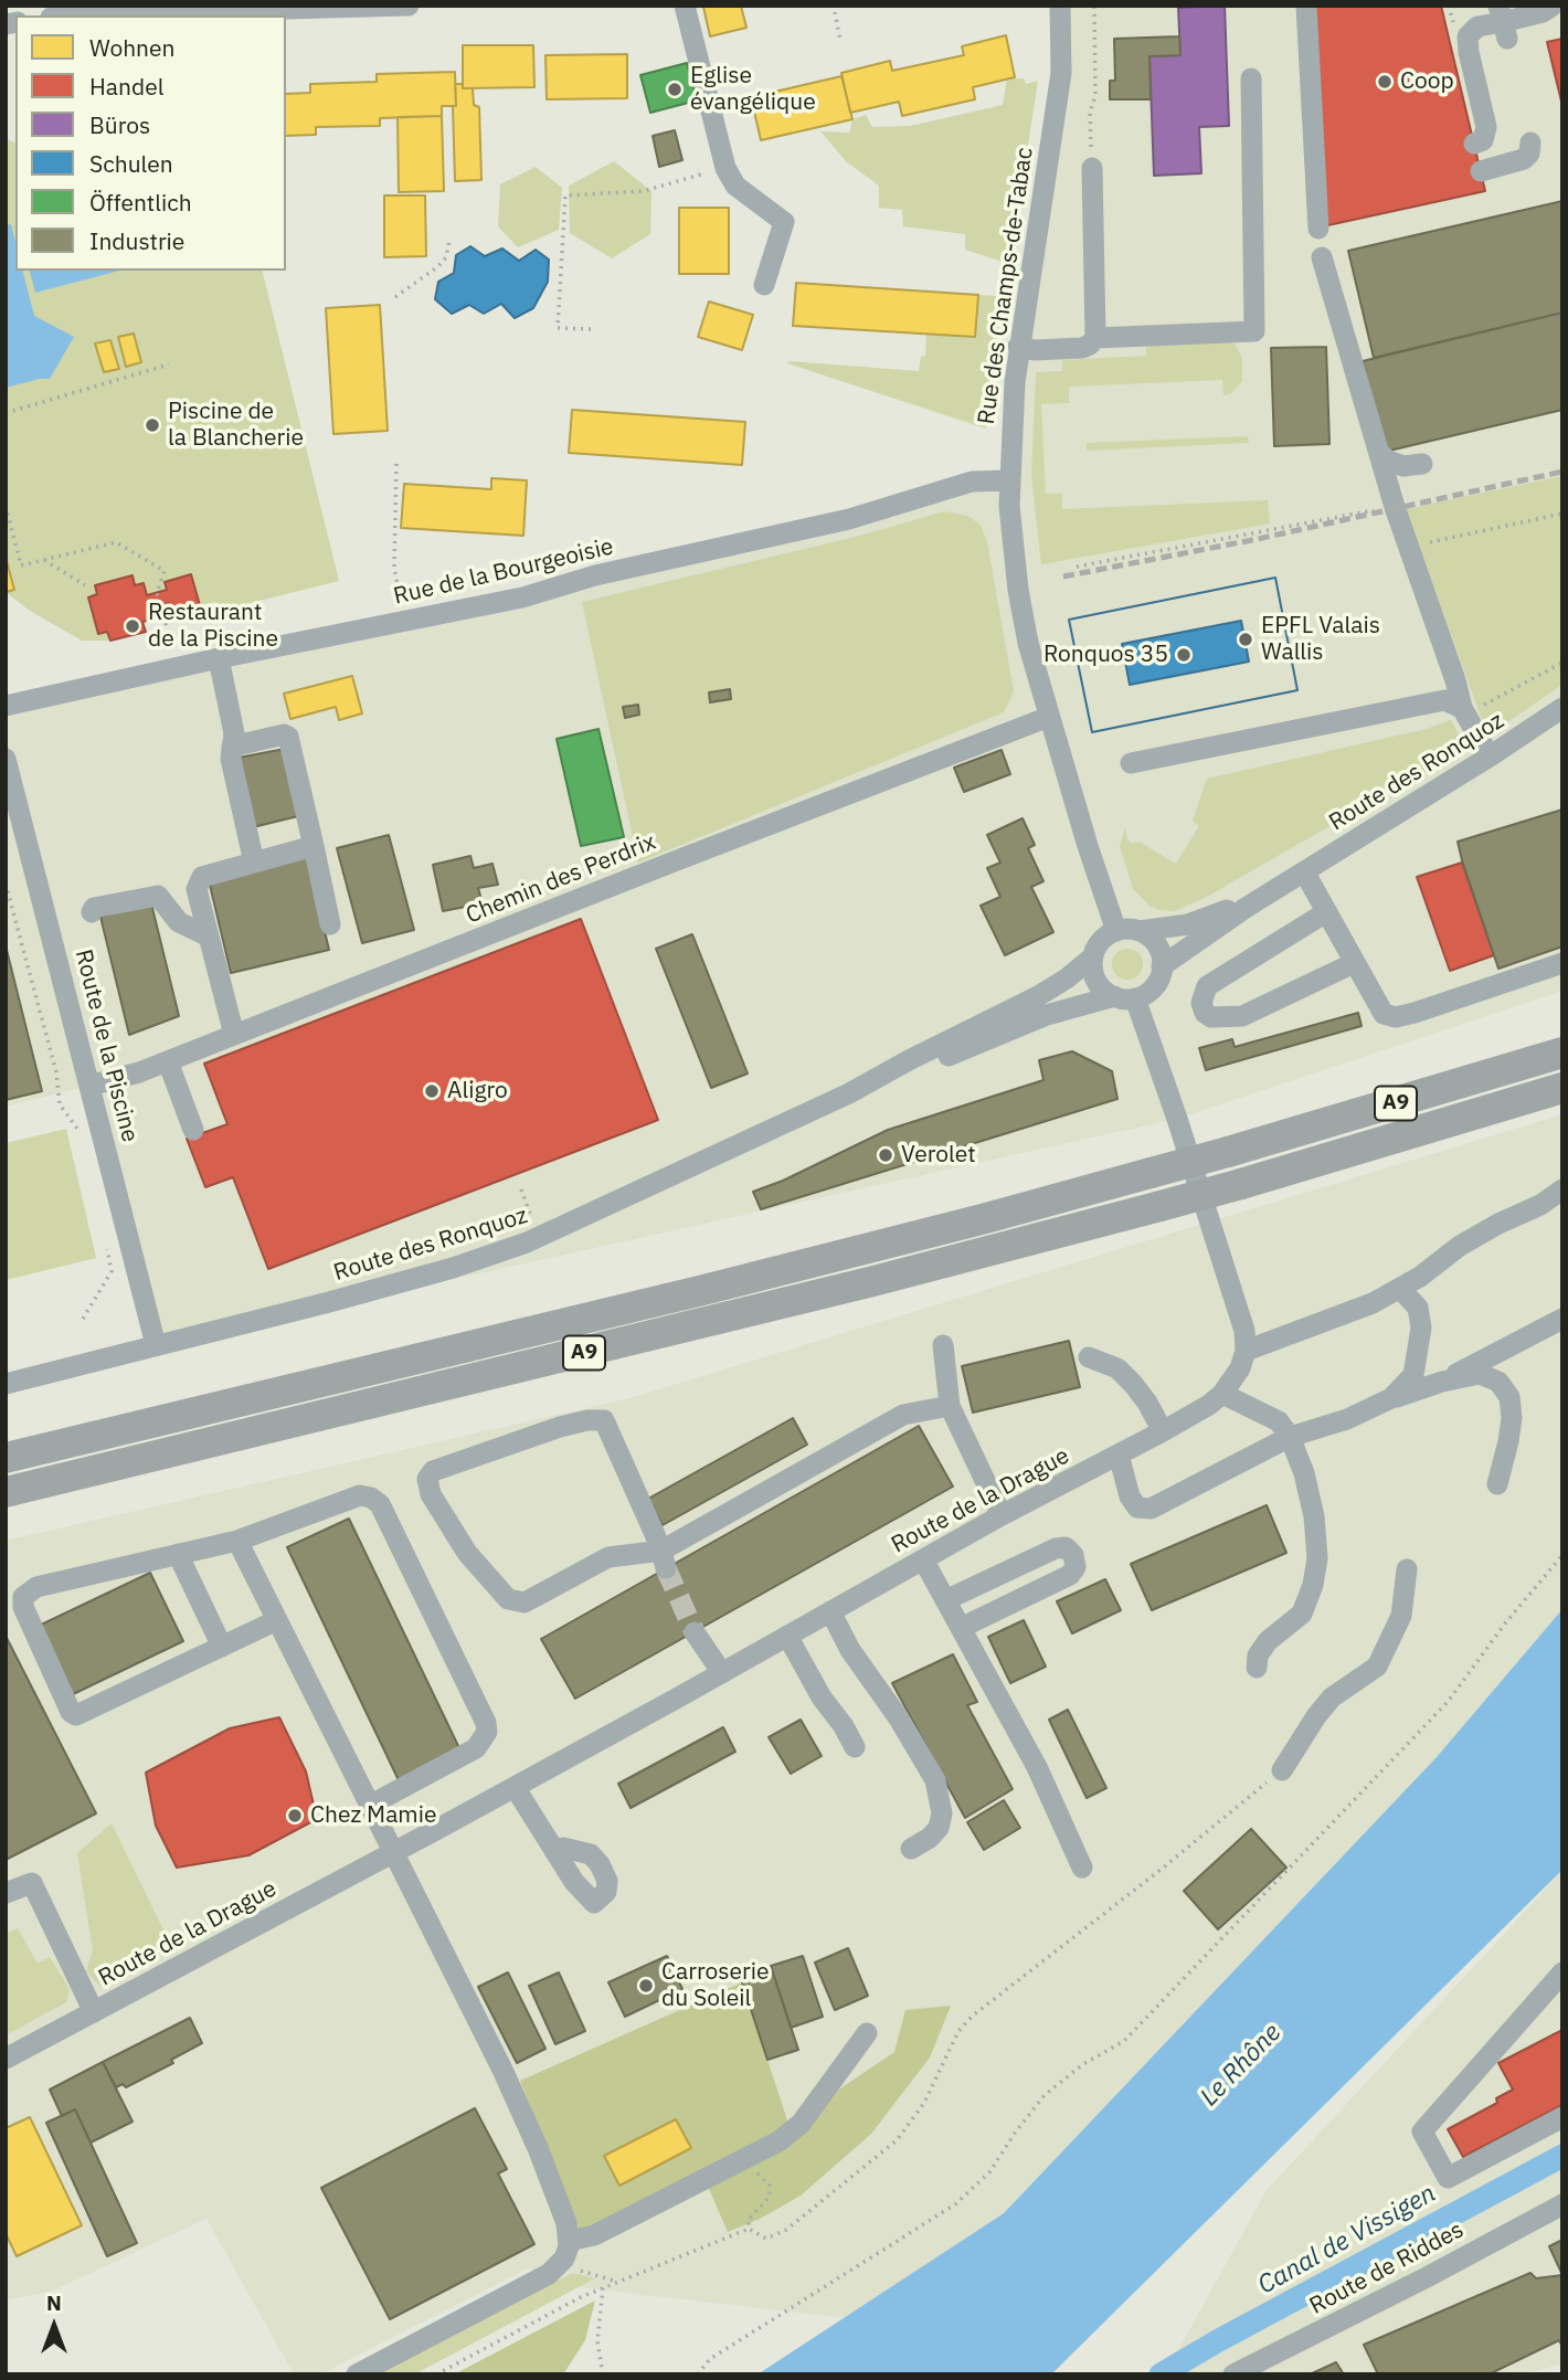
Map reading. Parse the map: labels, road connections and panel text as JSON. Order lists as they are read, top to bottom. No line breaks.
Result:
{"streets":{"highway":["A9"],"street":["Rue des Champs-de-Tabac","Rue de la Bourgeoisie","Route des Ronquoz","Chemin des Perdrix","Route de la Piscine","Route de la Drague","Route de Riddes"]},"crossings":[["Rue des Champs-de-Tabac","Rue de la Bourgeoisie"],["Rue des Champs-de-Tabac","Route des Ronquoz"],["Rue des Champs-de-Tabac","Chemin des Perdrix"],["Route des Ronquoz","Route de la Piscine"],["Chemin des Perdrix","Route de la Piscine"]],"water":["Le Rhône","Canal de Vissigen"],"places":["Coop","Eglise évangélique","Piscine de la Blancherie","Restaurant de la Piscine","EPFL Valais Wallis","Ronquos 35","Aligro","Verolet","Chez Mamie","Carroserie du Soleil"],"legend":["Wohnen","Handel","Büros","Schulen","Öffentlich","Industrie"],"north":"top"}
